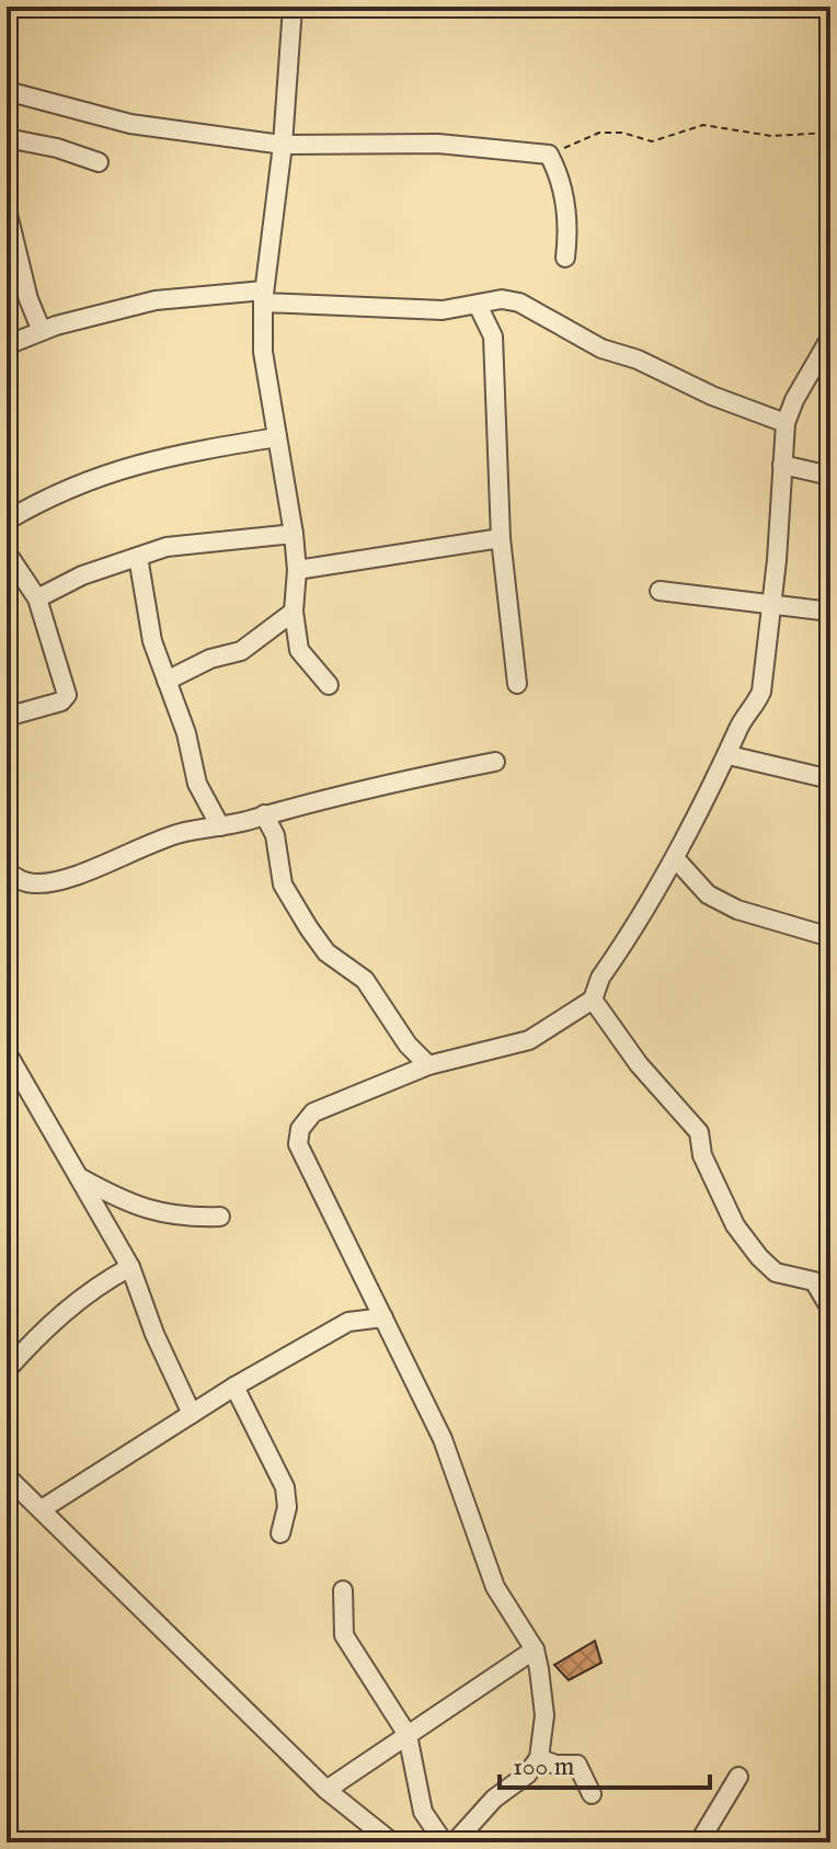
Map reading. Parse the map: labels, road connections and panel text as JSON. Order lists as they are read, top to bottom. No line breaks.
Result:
{"scale_bar":"100 m"}
